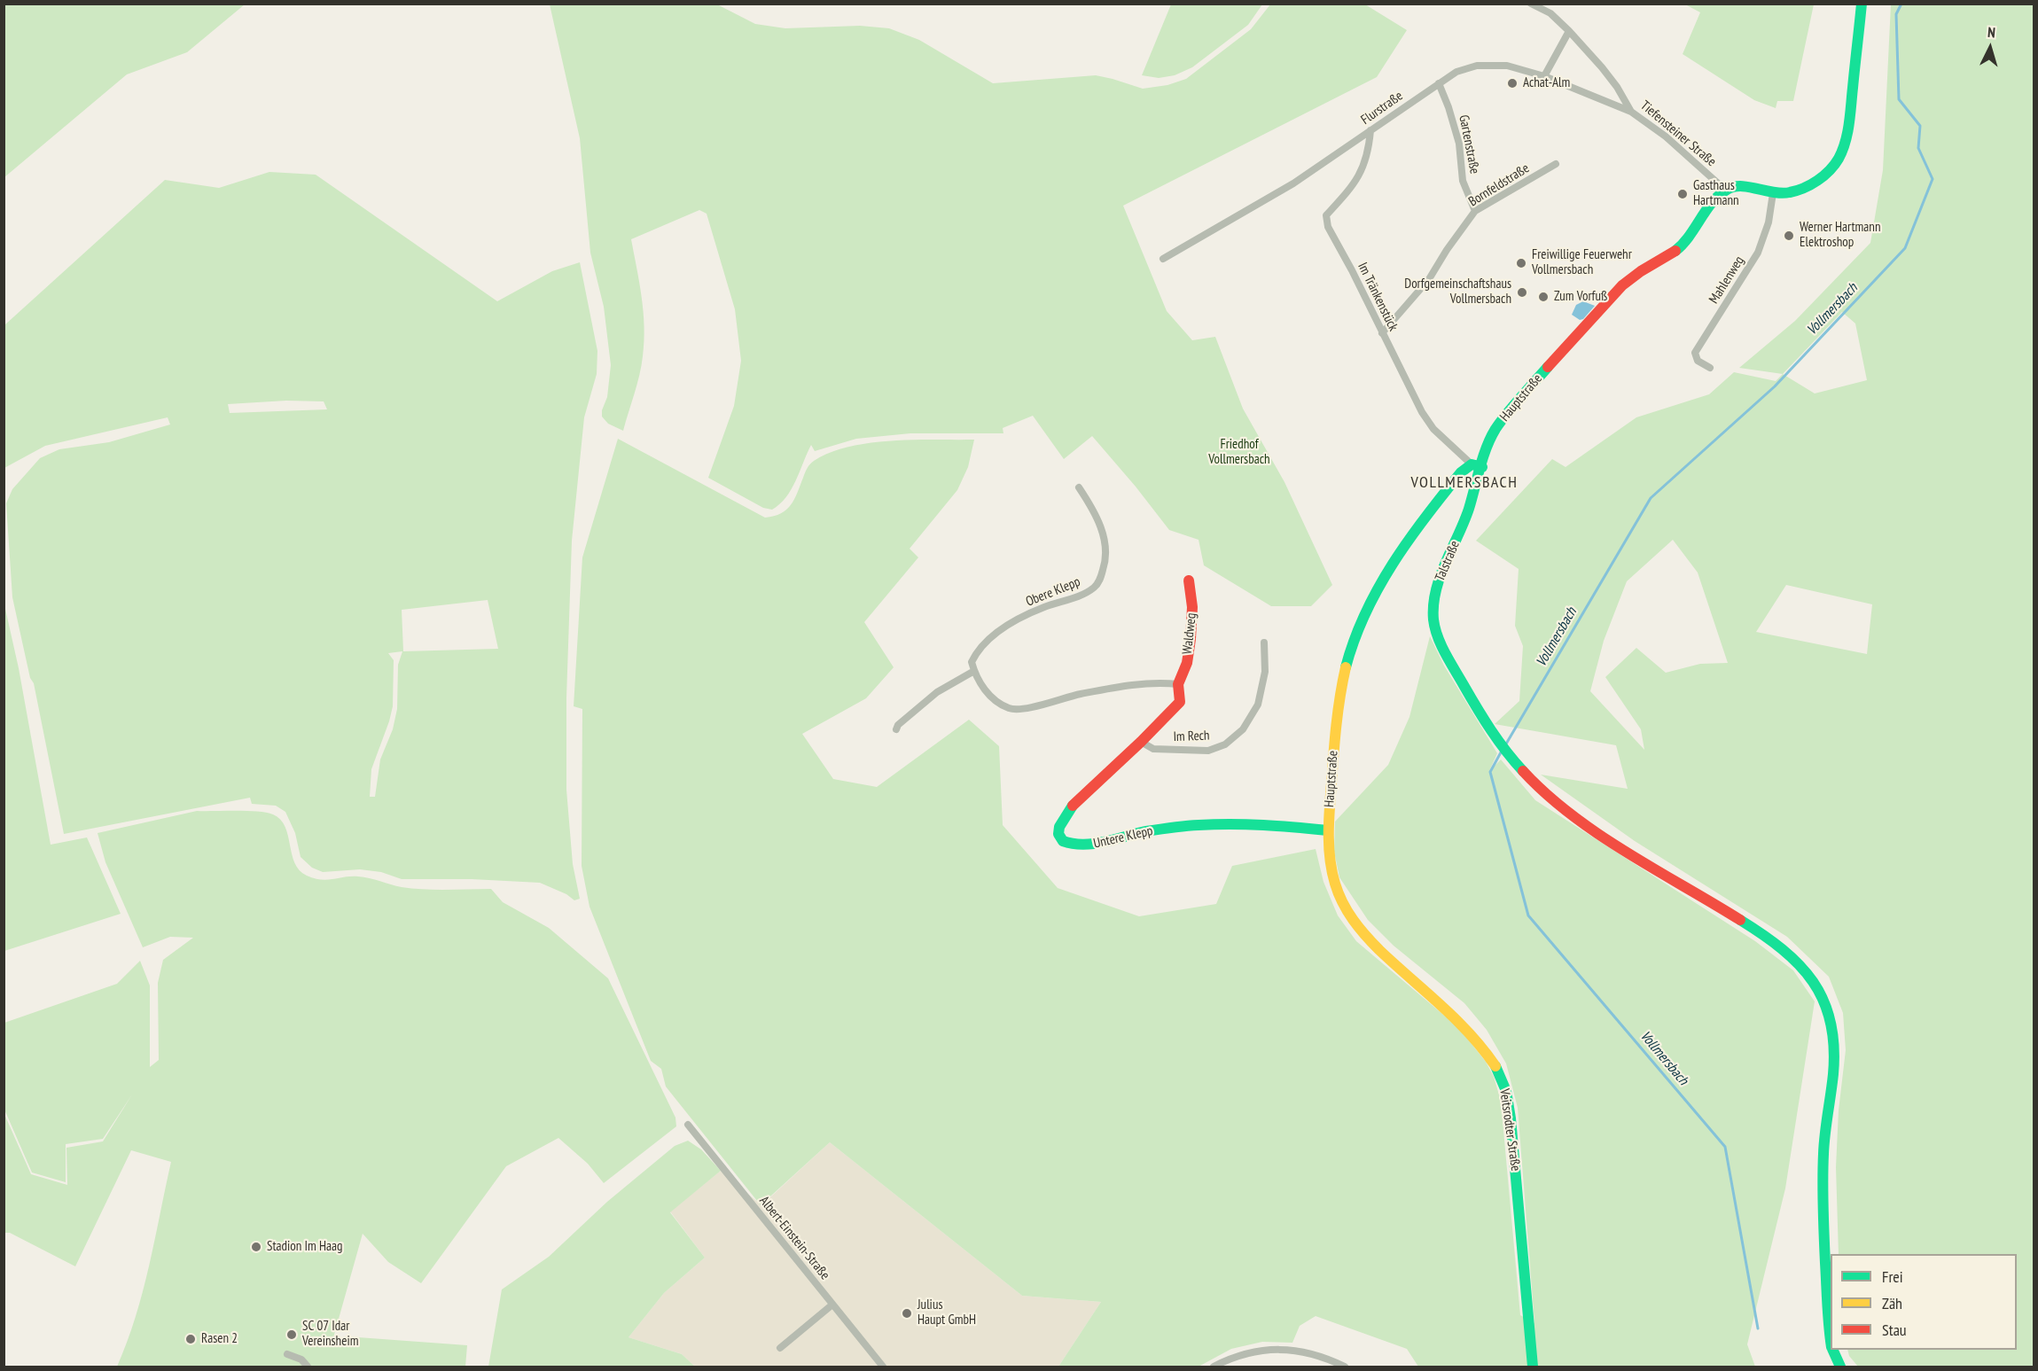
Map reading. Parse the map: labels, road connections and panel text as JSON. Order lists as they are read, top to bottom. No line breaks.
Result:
{"streets":{"main road":["Hauptstraße","Talstraße","Waldweg","Untere Klepp","Veitsrodter Straße"],"street":["Flurstraße","Tiefensteiner Straße","Gartenstraße","Bornfeldstraße","Mahlenweg","Im Tränkenstück","Obere Klepp","Im Rech","Albert-Einstein-Straße"]},"crossings":[["Flurstraße","Tiefensteiner Straße"],["Flurstraße","Gartenstraße"],["Flurstraße","Im Tränkenstück"],["Tiefensteiner Straße","Hauptstraße"],["Gartenstraße","Bornfeldstraße"],["Bornfeldstraße","Im Tränkenstück"],["Im Tränkenstück","Hauptstraße"],["Im Tränkenstück","Talstraße"],["Hauptstraße","Talstraße"],["Hauptstraße","Untere Klepp"],["Hauptstraße","Veitsrodter Straße"],["Waldweg","Untere Klepp"],["Im Rech","Untere Klepp"],["Untere Klepp","Veitsrodter Straße"]],"districts":["VOLLMERSBACH"],"water":["Vollmersbach"],"parks":["Friedhof Vollmersbach"],"places":["Achat-Alm","Gasthaus Hartmann","Werner Hartmann Elektroshop","Freiwillige Feuerwehr Vollmersbach","Dorfgemeinschaftshaus Vollmersbach","Zum Vorfuß","Stadion Im Haag","Julius Haupt GmbH","SC 07 Idar Vereinsheim","Rasen 2"],"legend":["Frei","Zäh","Stau"],"north":"top"}
